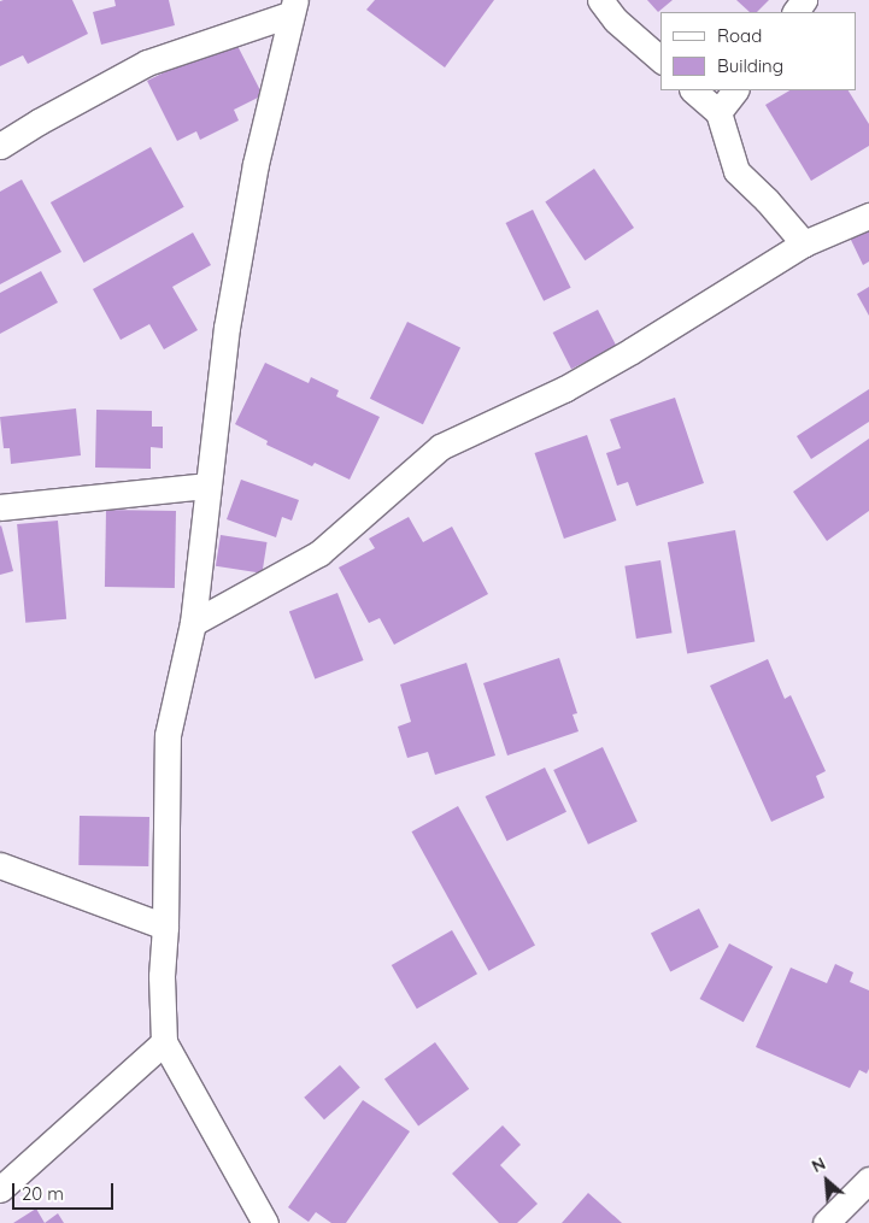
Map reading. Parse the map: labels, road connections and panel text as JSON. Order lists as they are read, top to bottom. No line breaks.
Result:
{"legend":["Road","Building"],"scale_bar":"20 m","north":"top left"}
